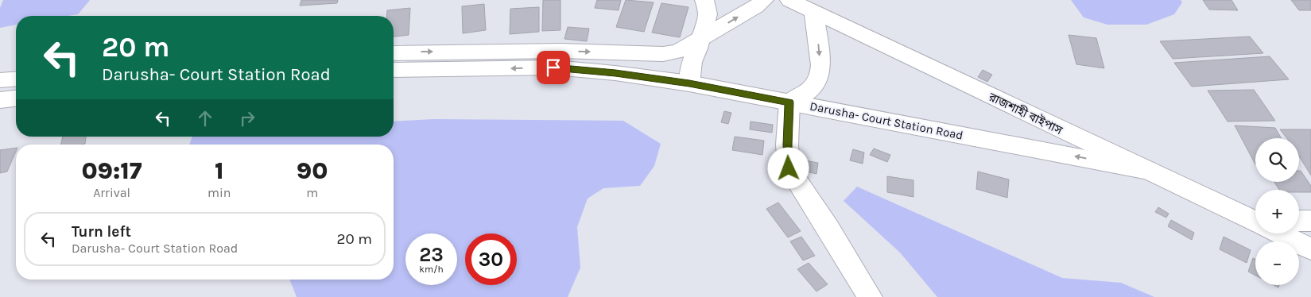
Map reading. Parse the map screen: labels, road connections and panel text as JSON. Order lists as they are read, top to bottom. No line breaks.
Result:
{"streets":{"main road":["রাজশাহী বাইপাস","Darusha- Court Station Road"]},"crossings":[["রাজশাহী বাইপাস","Darusha- Court Station Road"]],"page":{"turn":["20 m","Darusha- Court Station Road"],"map_buttons":["+","−"],"eta":["09:17","Arrival","1","min","90","m"],"list":[{"name":"Turn left","note":"Darusha- Court Station Road","value":"20 m"}],"speed":"23 km/h","limit":"30"}}
